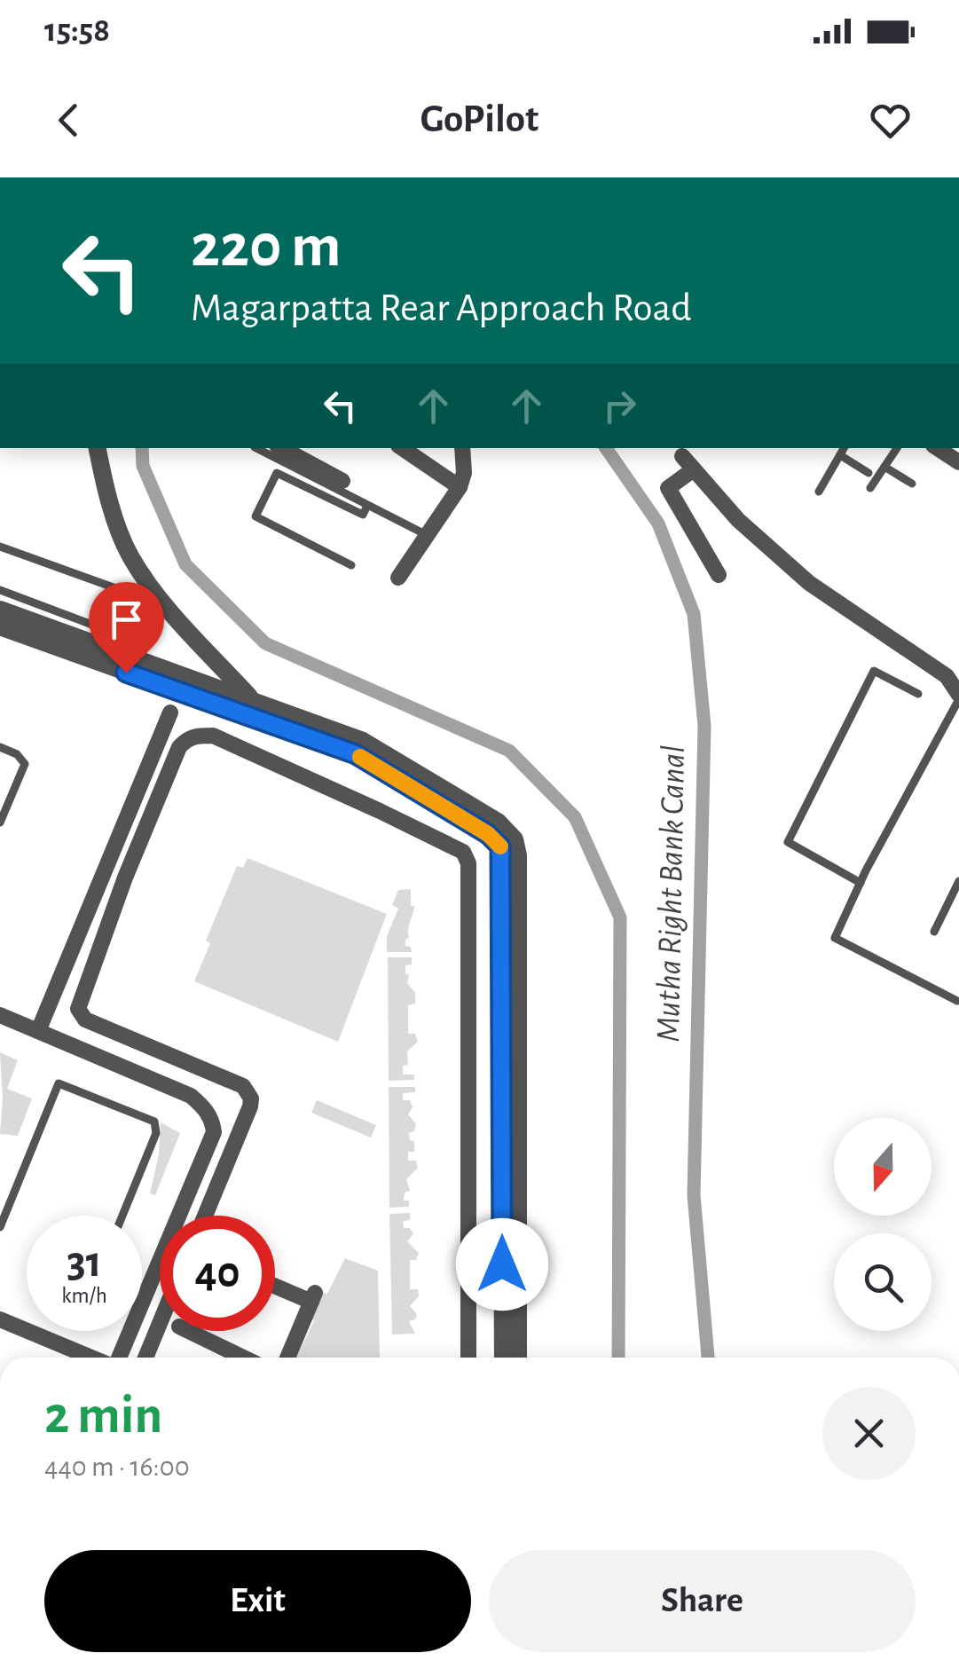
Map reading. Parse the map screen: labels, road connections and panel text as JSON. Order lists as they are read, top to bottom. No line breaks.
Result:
{"water":["Mutha Right Bank Canal"],"north":"bottom","page":{"status":"15:58","header":"GoPilot","turn":["220 m","Magarpatta Rear Approach Road"],"speed":"31 km/h","limit":"40","heading":["2 min","440 m · 16:00"],"buttons":["Exit","Share"]}}
